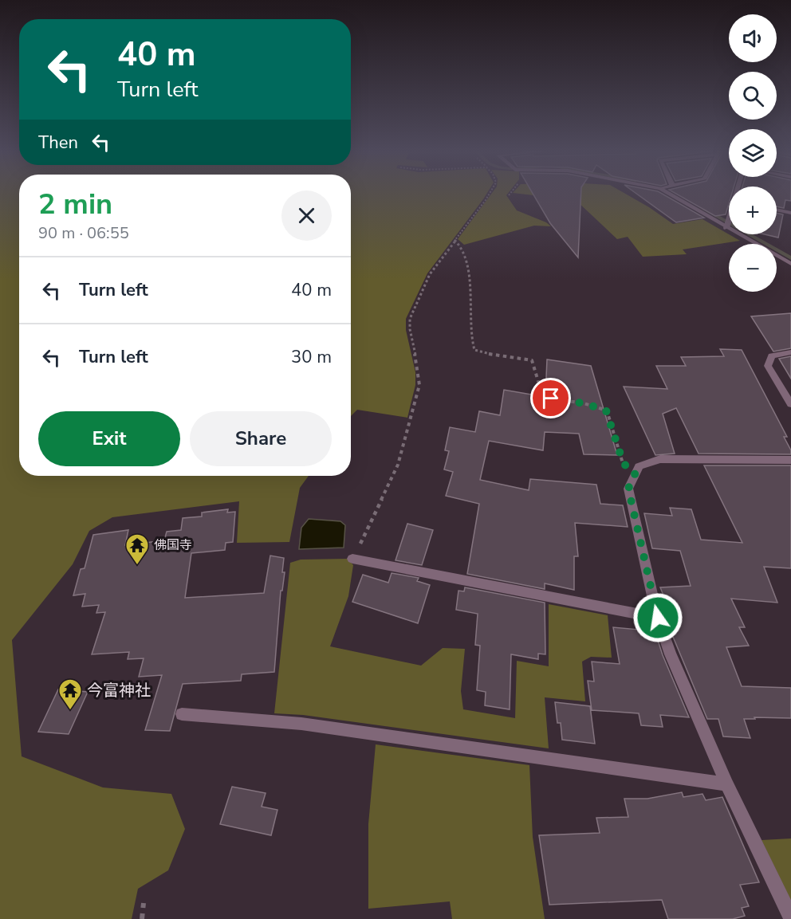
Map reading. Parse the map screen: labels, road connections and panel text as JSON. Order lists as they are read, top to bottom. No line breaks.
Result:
{"places":{"temple":["佛国寺","今富神社"]},"page":{"map_buttons":["+","−"],"turn":["40 m","Turn left"],"then":"Then","heading":["2 min","90 m · 06:55"],"list":[{"name":"Turn left","value":"40 m"},{"name":"Turn left","value":"30 m"}],"buttons":["Exit","Share"]}}
